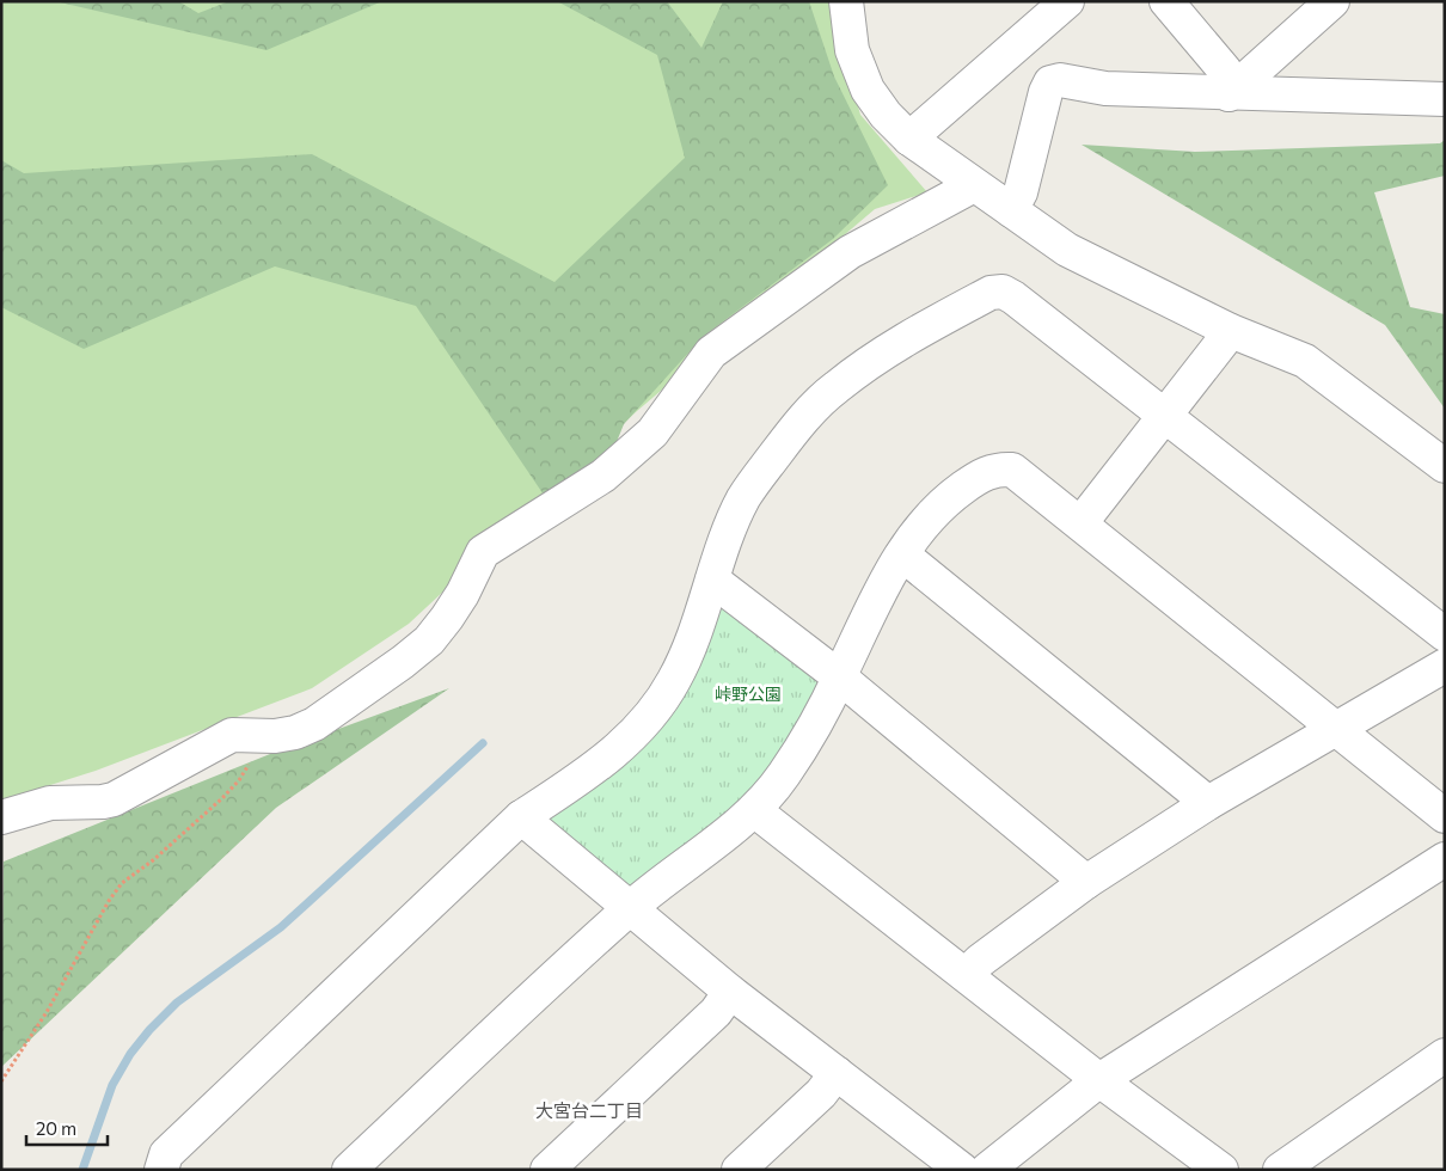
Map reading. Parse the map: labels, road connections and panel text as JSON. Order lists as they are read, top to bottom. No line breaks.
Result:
{"districts":["大宮台二丁目"],"parks":["峠野公園"],"scale_bar":"20 m"}
